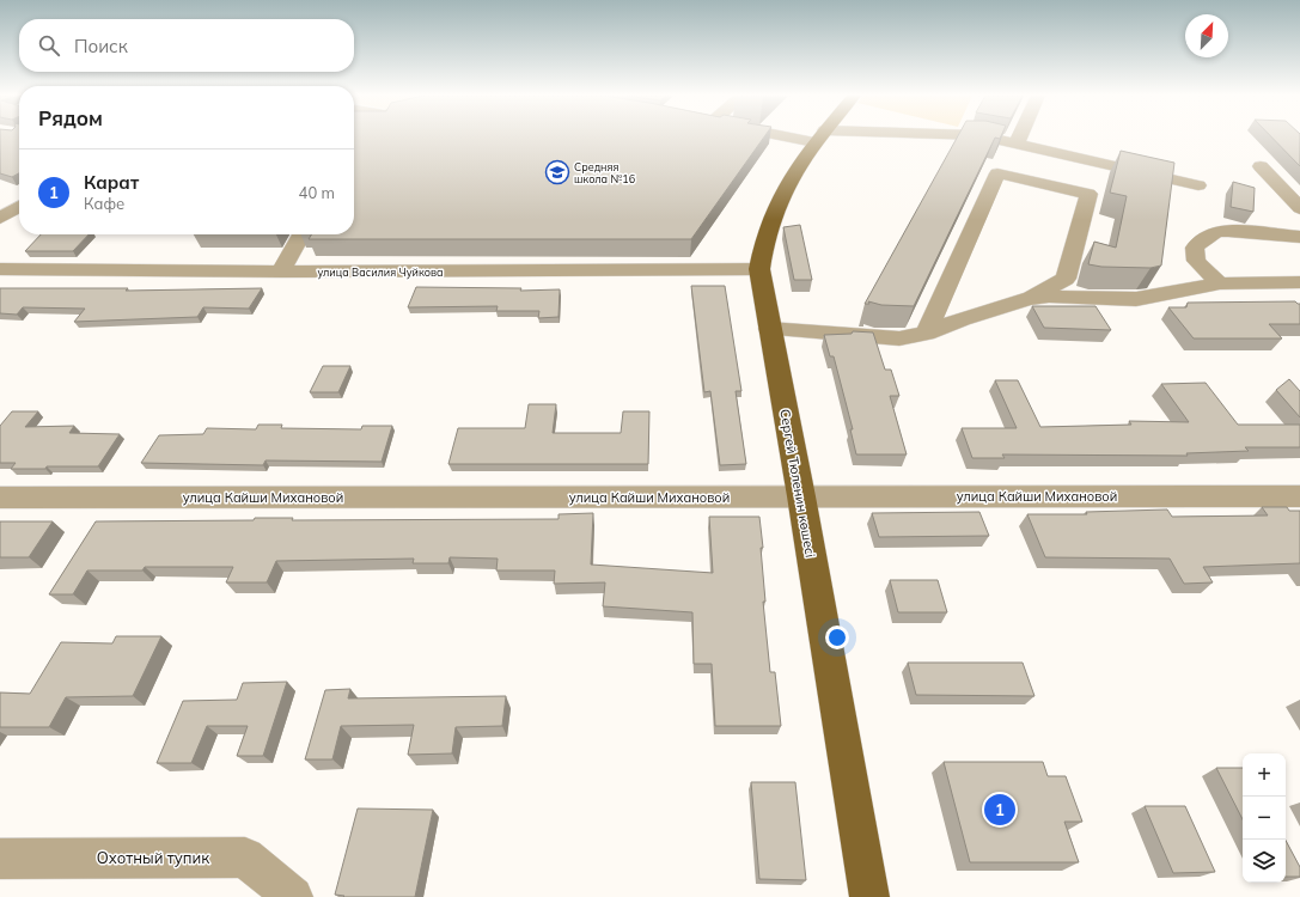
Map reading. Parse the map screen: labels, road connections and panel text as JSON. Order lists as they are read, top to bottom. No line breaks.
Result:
{"streets":{"main road":["Сергей Тюленин көшесі"],"street":["улица Василия Чуйкова","улица Кайши Михановой","Охотный тупик"]},"crossings":[["улица Василия Чуйкова","Сергей Тюленин көшесі"],["Сергей Тюленин көшесі","улица Кайши Михановой"]],"places":{"school or university":["Средняя школа №16"]},"north":"top right","page":{"search":"Поиск","heading":"Рядом","list":[{"mark":"1","name":"Карат","note":"Кафе","value":"40 m"}],"map_buttons":["+","−"],"pins":"1"}}
